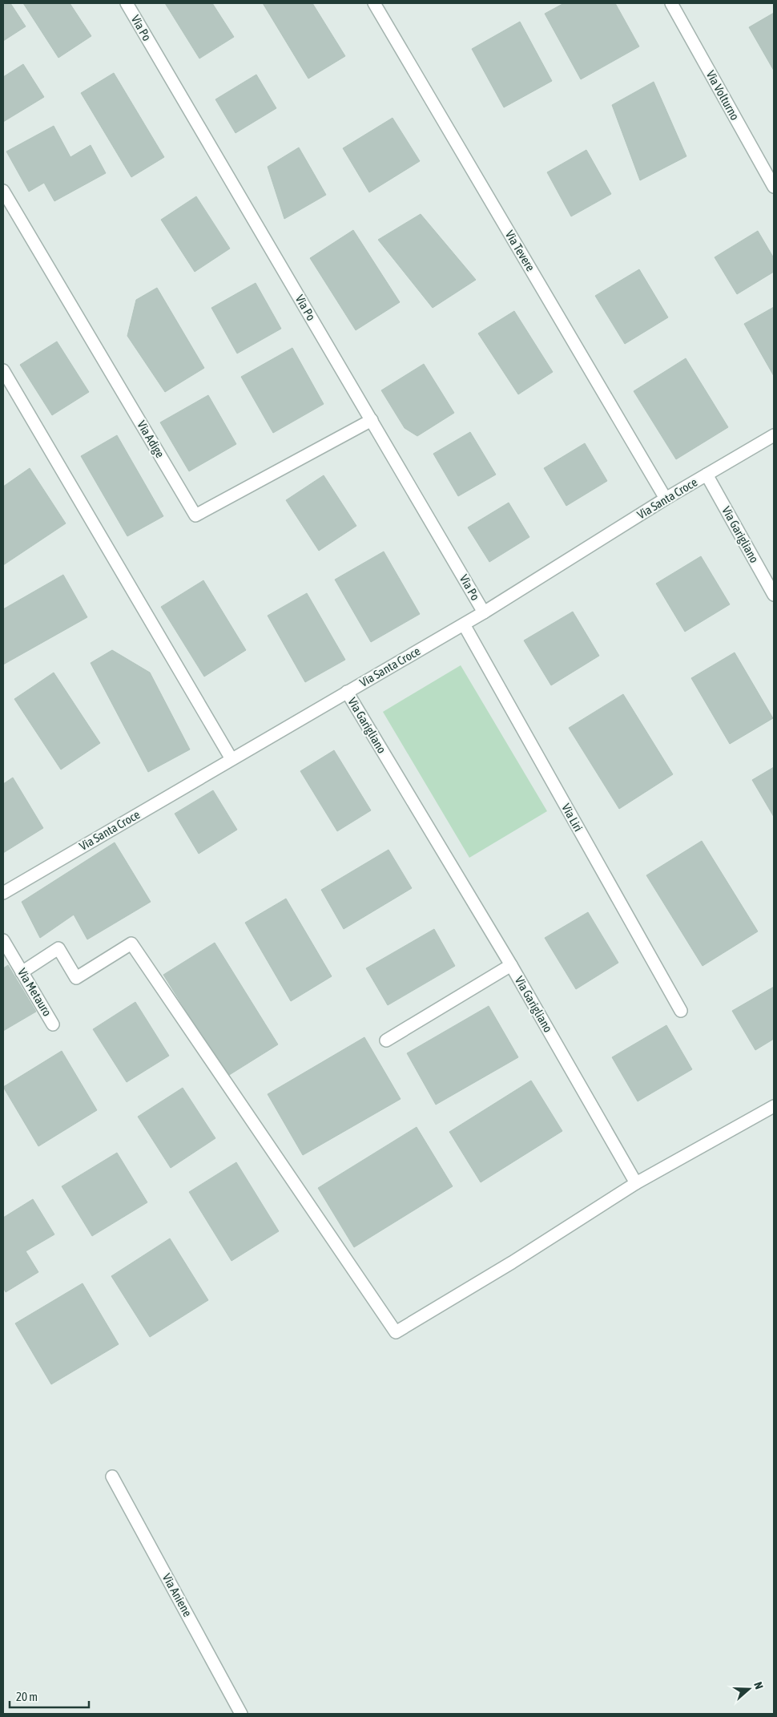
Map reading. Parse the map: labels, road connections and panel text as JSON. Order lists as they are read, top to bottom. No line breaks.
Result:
{"streets":{"street":["Via Po","Via Volturno","Via Tevere","Via Adige","Via Santa Croce","Via Garigliano","Via Liri","Via Metauro","Via Aniene"]},"crossings":[["Via Po","Via Adige"],["Via Po","Via Santa Croce"],["Via Tevere","Via Santa Croce"],["Via Santa Croce","Via Garigliano"],["Via Santa Croce","Via Liri"]],"scale_bar":"20 m","north":"right"}
